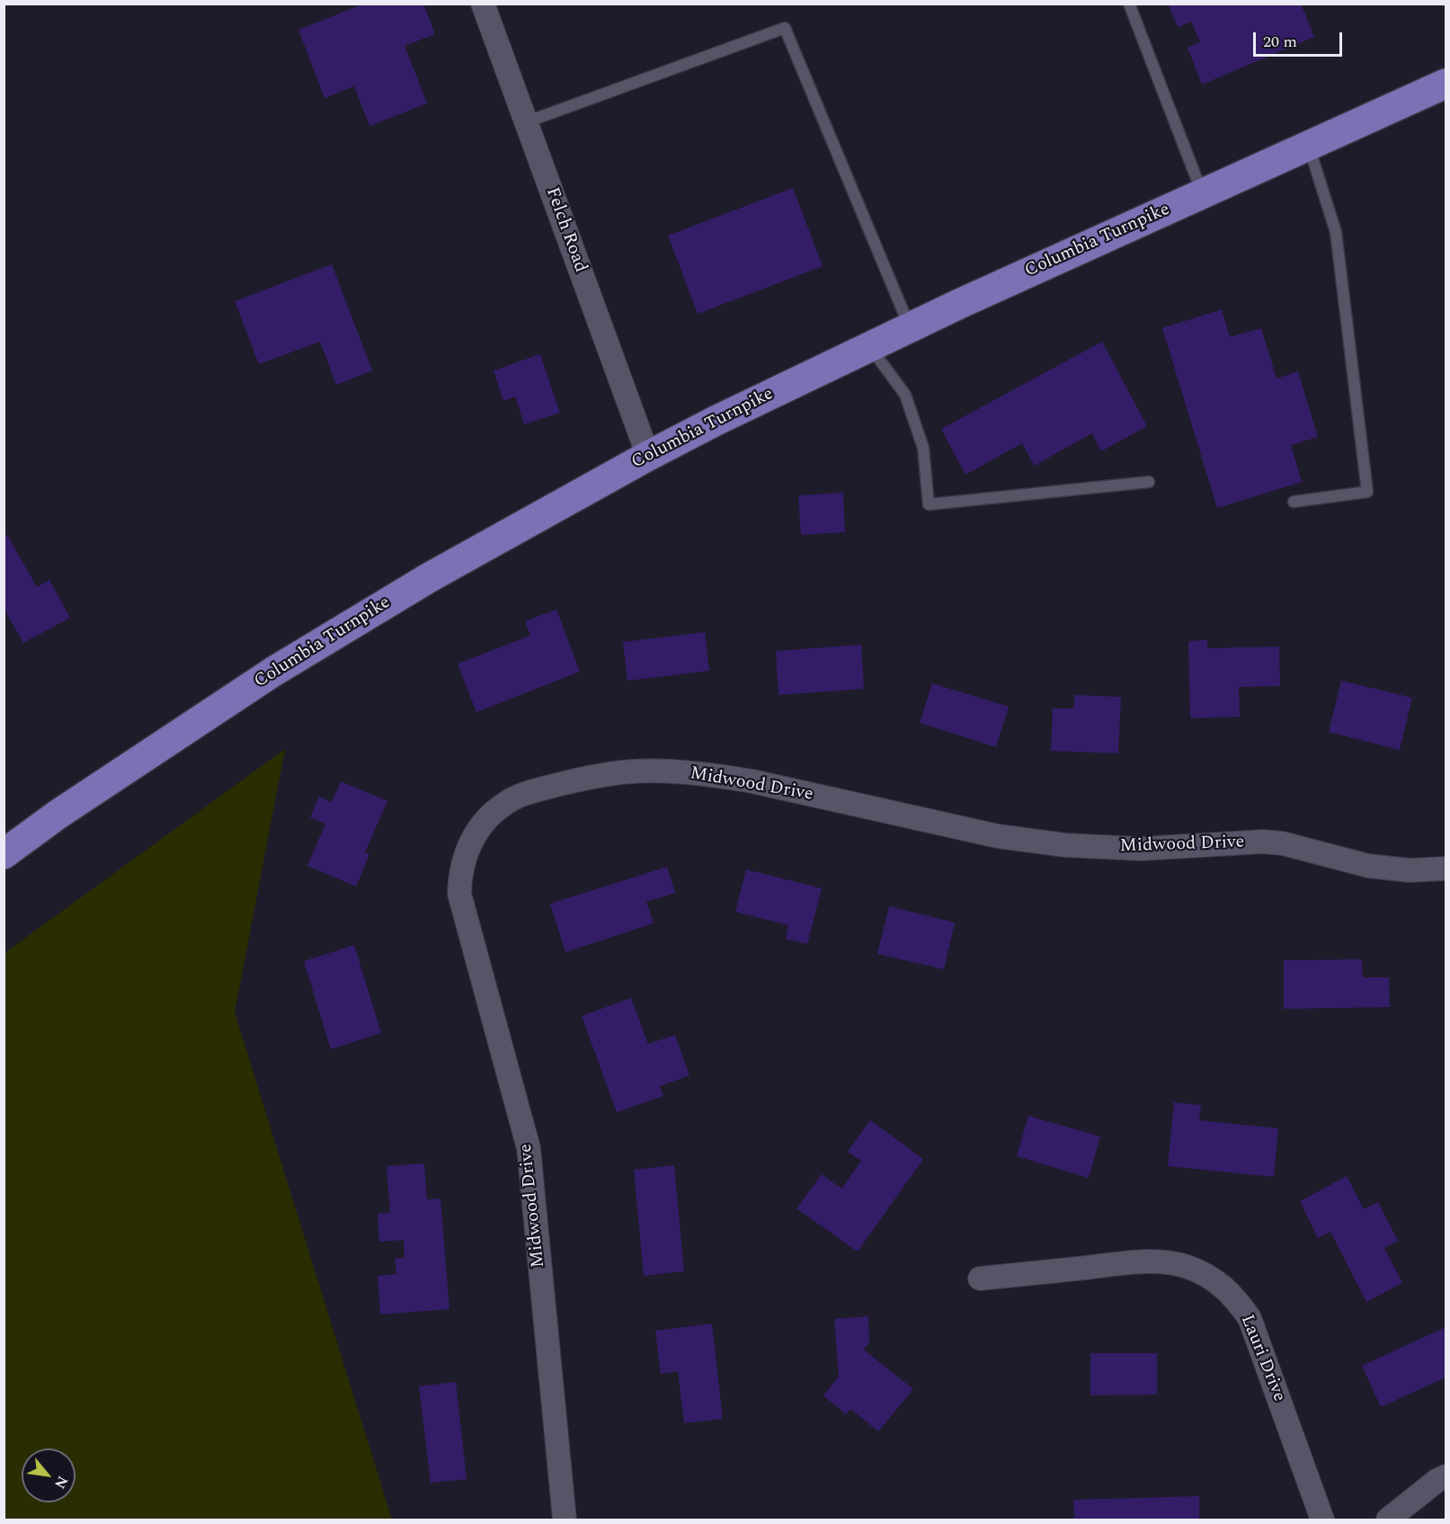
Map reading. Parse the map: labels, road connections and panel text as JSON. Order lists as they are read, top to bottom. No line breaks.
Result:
{"streets":{"main road":["Columbia Turnpike"],"street":["Felch Road","Midwood Drive","Lauri Drive"]},"crossings":[["Felch Road","Columbia Turnpike"]],"scale_bar":"20 m","north":"bottom right"}
